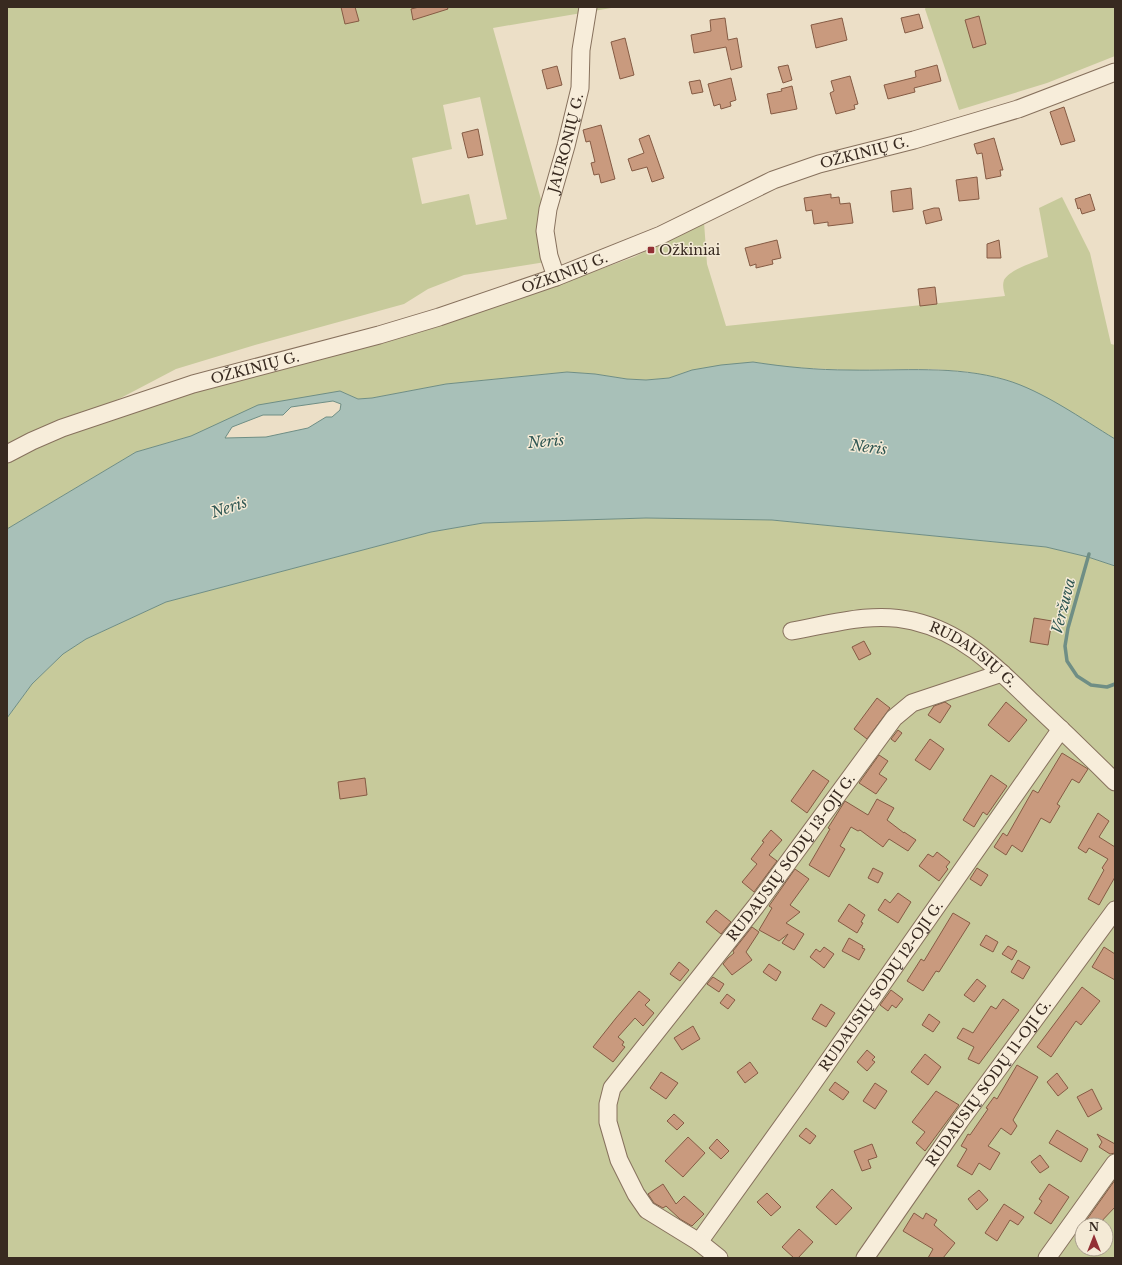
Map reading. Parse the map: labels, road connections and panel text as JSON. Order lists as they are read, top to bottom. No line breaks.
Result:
{"streets":{"street":["JAURONIŲ G.","OŽKINIŲ G.","RUDAUSIŲ G.","RUDAUSIŲ SODŲ 13-OJI G.","RUDAUSIŲ SODŲ 12-OJI G.","RUDAUSIŲ SODŲ 11-OJI G."]},"crossings":[["JAURONIŲ G.","OŽKINIŲ G."],["RUDAUSIŲ G.","RUDAUSIŲ SODŲ 13-OJI G."],["RUDAUSIŲ G.","RUDAUSIŲ SODŲ 12-OJI G."],["RUDAUSIŲ SODŲ 13-OJI G.","RUDAUSIŲ SODŲ 12-OJI G."]],"water":["Neris","Veržuva"],"places":{"transit":["Ožkiniai"]},"north":"top"}
